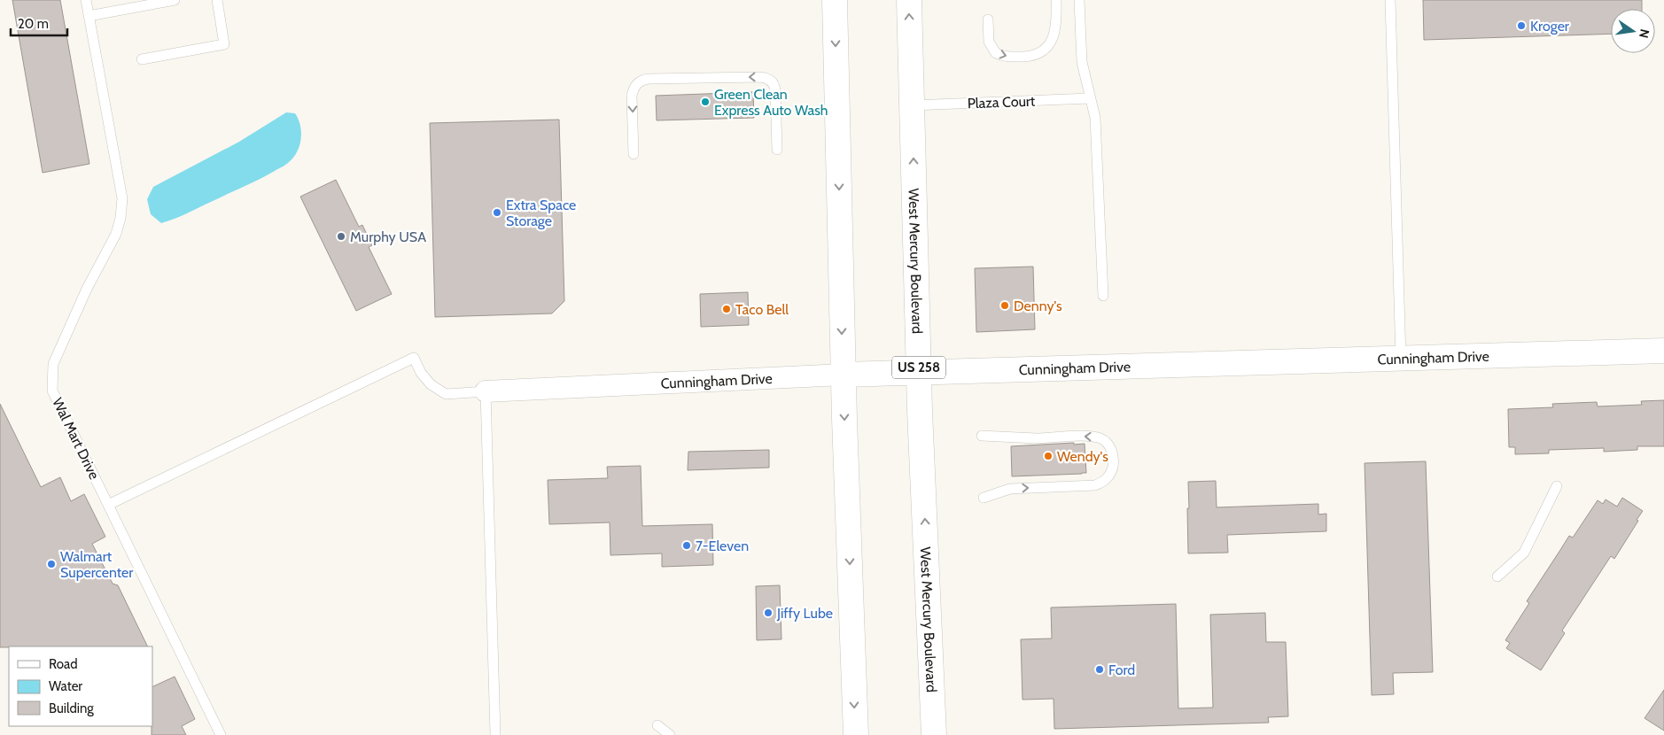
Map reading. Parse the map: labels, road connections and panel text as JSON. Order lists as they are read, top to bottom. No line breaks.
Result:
{"streets":{"main road":["West Mercury Boulevard","Cunningham Drive","US 258"],"lane":["Plaza Court","Wal Mart Drive"]},"crossings":[["Plaza Court","West Mercury Boulevard"],["West Mercury Boulevard","Cunningham Drive"]],"places":["Kroger","Green Clean Express Auto Wash","Extra Space Storage","Murphy USA","Denny's","Taco Bell","Wendy's","7-Eleven","Walmart Supercenter","Jiffy Lube","Ford"],"legend":["Road","Water","Building"],"scale_bar":"20 m","north":"right"}
